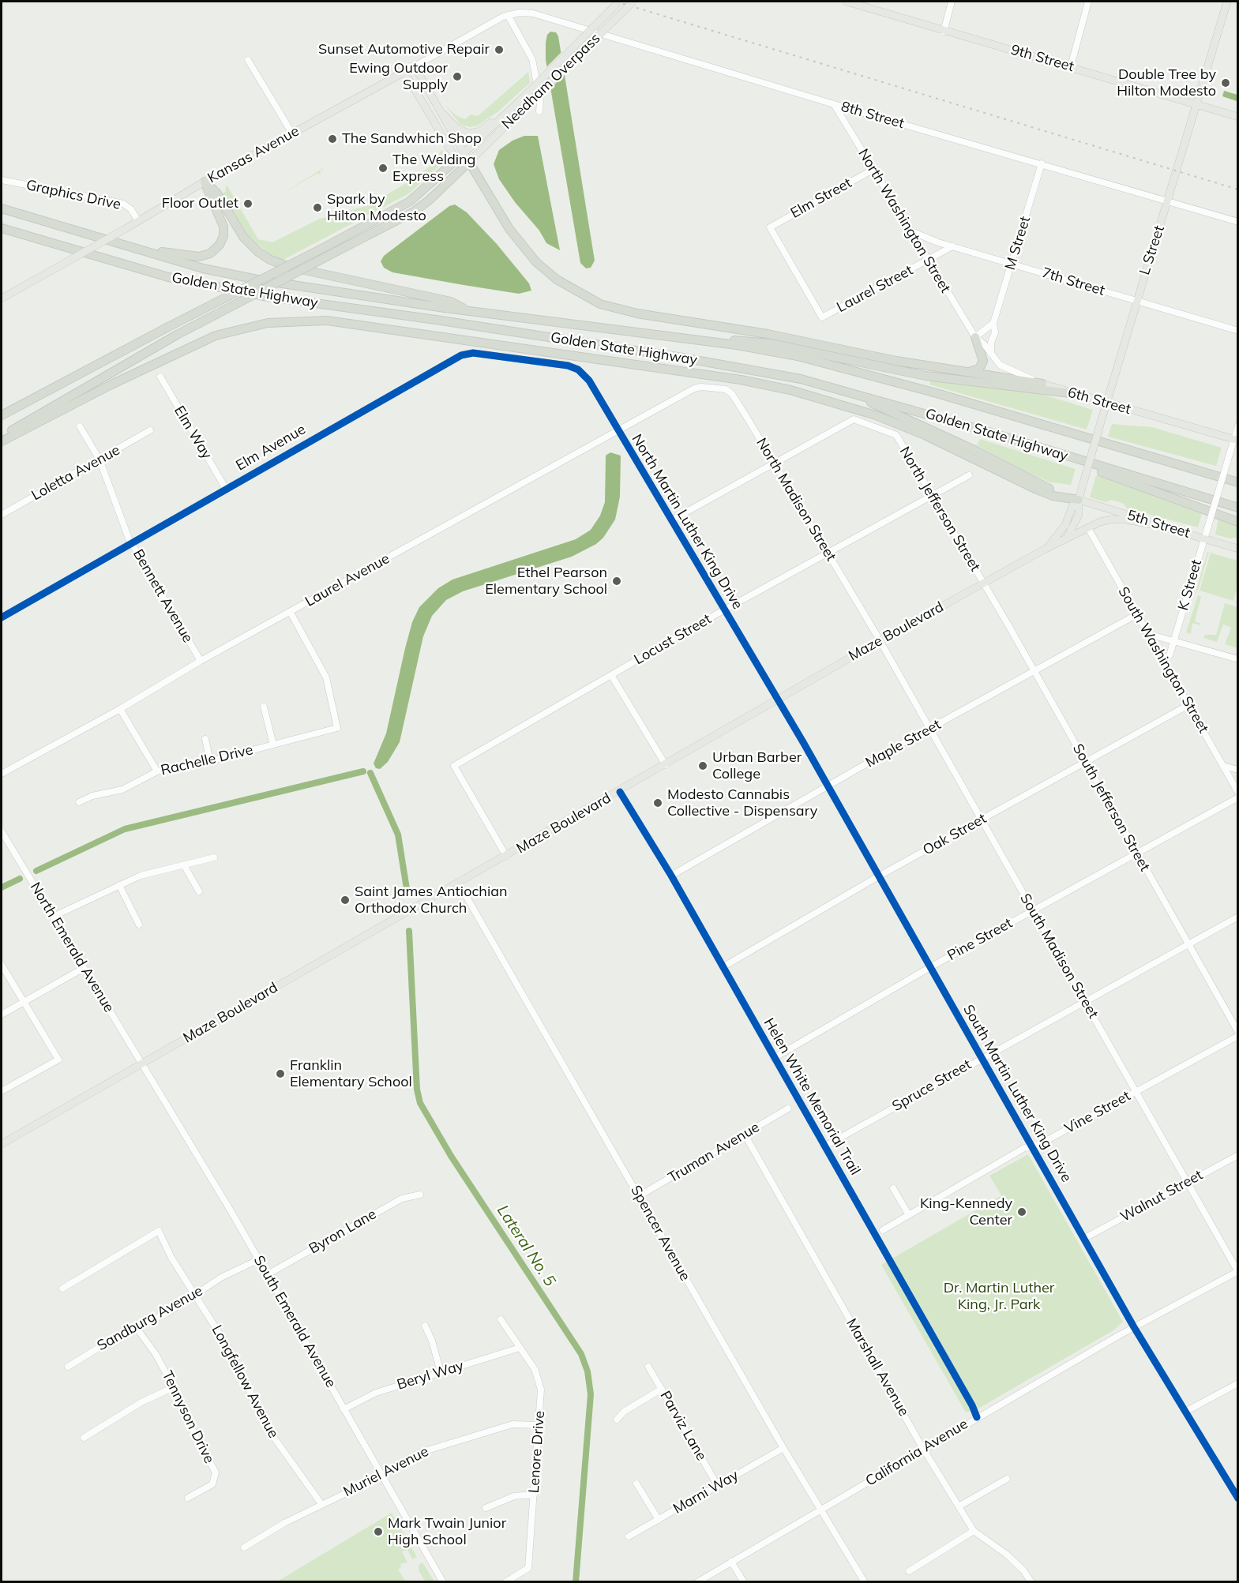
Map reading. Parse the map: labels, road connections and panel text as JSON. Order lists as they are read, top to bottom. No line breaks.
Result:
{"streets":{"highway":["Golden State Highway"],"main road":["9th Street","Needham Overpass","Kansas Avenue","L Street","6th Street","5th Street","Maze Boulevard"],"street":["8th Street","Graphics Drive","Elm Street","North Washington Street","M Street","7th Street","Laurel Street","Elm Way","Elm Avenue","Loletta Avenue","North Madison Street","North Jefferson Street","North Martin Luther King Drive","Laurel Avenue","K Street","Bennett Avenue","Locust Street","South Washington Street","Maple Street","Rachelle Drive","South Jefferson Street","Oak Street","Pine Street","North Emerald Avenue","South Madison Street","Spruce Street","South Martin Luther King Drive","Vine Street","Truman Avenue","Walnut Street","Byron Lane","Spencer Avenue","Sandburg Avenue","South Emerald Avenue","Marshall Avenue","Beryl Way","Longfellow Avenue","Tennyson Drive","Parviz Lane","Lenore Drive","California Avenue","Muriel Avenue","Marni Way"],"cycle path":["Helen White Memorial Trail"]},"crossings":[["9th Street","L Street"],["8th Street","Kansas Avenue"],["8th Street","North Washington Street"],["8th Street","M Street"],["8th Street","L Street"],["Kansas Avenue","Graphics Drive"],["Elm Street","North Washington Street"],["Elm Street","Laurel Street"],["North Washington Street","7th Street"],["North Washington Street","Laurel Street"],["North Washington Street","6th Street"],["M Street","7th Street"],["M Street","6th Street"],["L Street","7th Street"],["L Street","6th Street"],["L Street","5th Street"],["L Street","Maze Boulevard"],["7th Street","Laurel Street"],["6th Street","K Street"],["Elm Way","Elm Avenue"],["Elm Avenue","North Martin Luther King Drive"],["Elm Avenue","Bennett Avenue"],["Loletta Avenue","Bennett Avenue"],["North Madison Street","North Jefferson Street"],["North Madison Street","Laurel Avenue"],["North Madison Street","Maze Boulevard"],["North Madison Street","Locust Street"],["North Madison Street","South Madison Street"],["North Jefferson Street","Maze Boulevard"],["North Jefferson Street","Locust Street"],["North Jefferson Street","South Jefferson Street"],["North Martin Luther King Drive","Laurel Avenue"],["North Martin Luther King Drive","Maze Boulevard"],["North Martin Luther King Drive","Locust Street"],["North Martin Luther King Drive","South Martin Luther King Drive"],["5th Street","K Street"],["5th Street","Maze Boulevard"],["Laurel Avenue","Bennett Avenue"],["Laurel Avenue","Rachelle Drive"],["K Street","South Washington Street"],["Maze Boulevard","Locust Street"],["Maze Boulevard","South Washington Street"],["Maze Boulevard","South Jefferson Street"],["Maze Boulevard","North Emerald Avenue"],["Maze Boulevard","South Madison Street"],["Maze Boulevard","South Martin Luther King Drive"],["Maze Boulevard","Spencer Avenue"],["Maze Boulevard","South Emerald Avenue"],["South Washington Street","Maple Street"],["South Washington Street","Oak Street"],["Maple Street","South Jefferson Street"],["Maple Street","South Madison Street"],["Maple Street","South Martin Luther King Drive"],["South Jefferson Street","Oak Street"],["South Jefferson Street","Pine Street"],["South Jefferson Street","Spruce Street"],["Oak Street","South Madison Street"],["Oak Street","South Martin Luther King Drive"],["Pine Street","South Madison Street"],["Pine Street","South Martin Luther King Drive"],["North Emerald Avenue","South Emerald Avenue"],["South Madison Street","Spruce Street"],["South Madison Street","Vine Street"],["South Madison Street","Walnut Street"],["South Madison Street","California Avenue"],["Spruce Street","South Martin Luther King Drive"],["South Martin Luther King Drive","Vine Street"],["South Martin Luther King Drive","Walnut Street"],["South Martin Luther King Drive","California Avenue"],["Truman Avenue","Spencer Avenue"],["Truman Avenue","Marshall Avenue"],["Byron Lane","South Emerald Avenue"],["Spencer Avenue","California Avenue"],["Spencer Avenue","Marni Way"],["Sandburg Avenue","South Emerald Avenue"],["Sandburg Avenue","Longfellow Avenue"],["Sandburg Avenue","Tennyson Drive"],["South Emerald Avenue","Beryl Way"],["South Emerald Avenue","Muriel Avenue"],["Marshall Avenue","California Avenue"],["Beryl Way","Lenore Drive"],["Longfellow Avenue","Muriel Avenue"],["Parviz Lane","Marni Way"],["Lenore Drive","Muriel Avenue"]],"water":["Lateral No. 5"],"parks":["Dr. Martin Luther King, Jr. Park"],"places":["Sunset Automotive Repair","Ewing Outdoor Supply","Double Tree by Hilton Modesto","The Sandwhich Shop","The Welding Express","Floor Outlet","Spark by Hilton Modesto","Ethel Pearson Elementary School","Urban Barber College","Modesto Cannabis Collective - Dispensary","Saint James Antiochian Orthodox Church","Franklin Elementary School","King-Kennedy Center","Mark Twain Junior High School"]}
